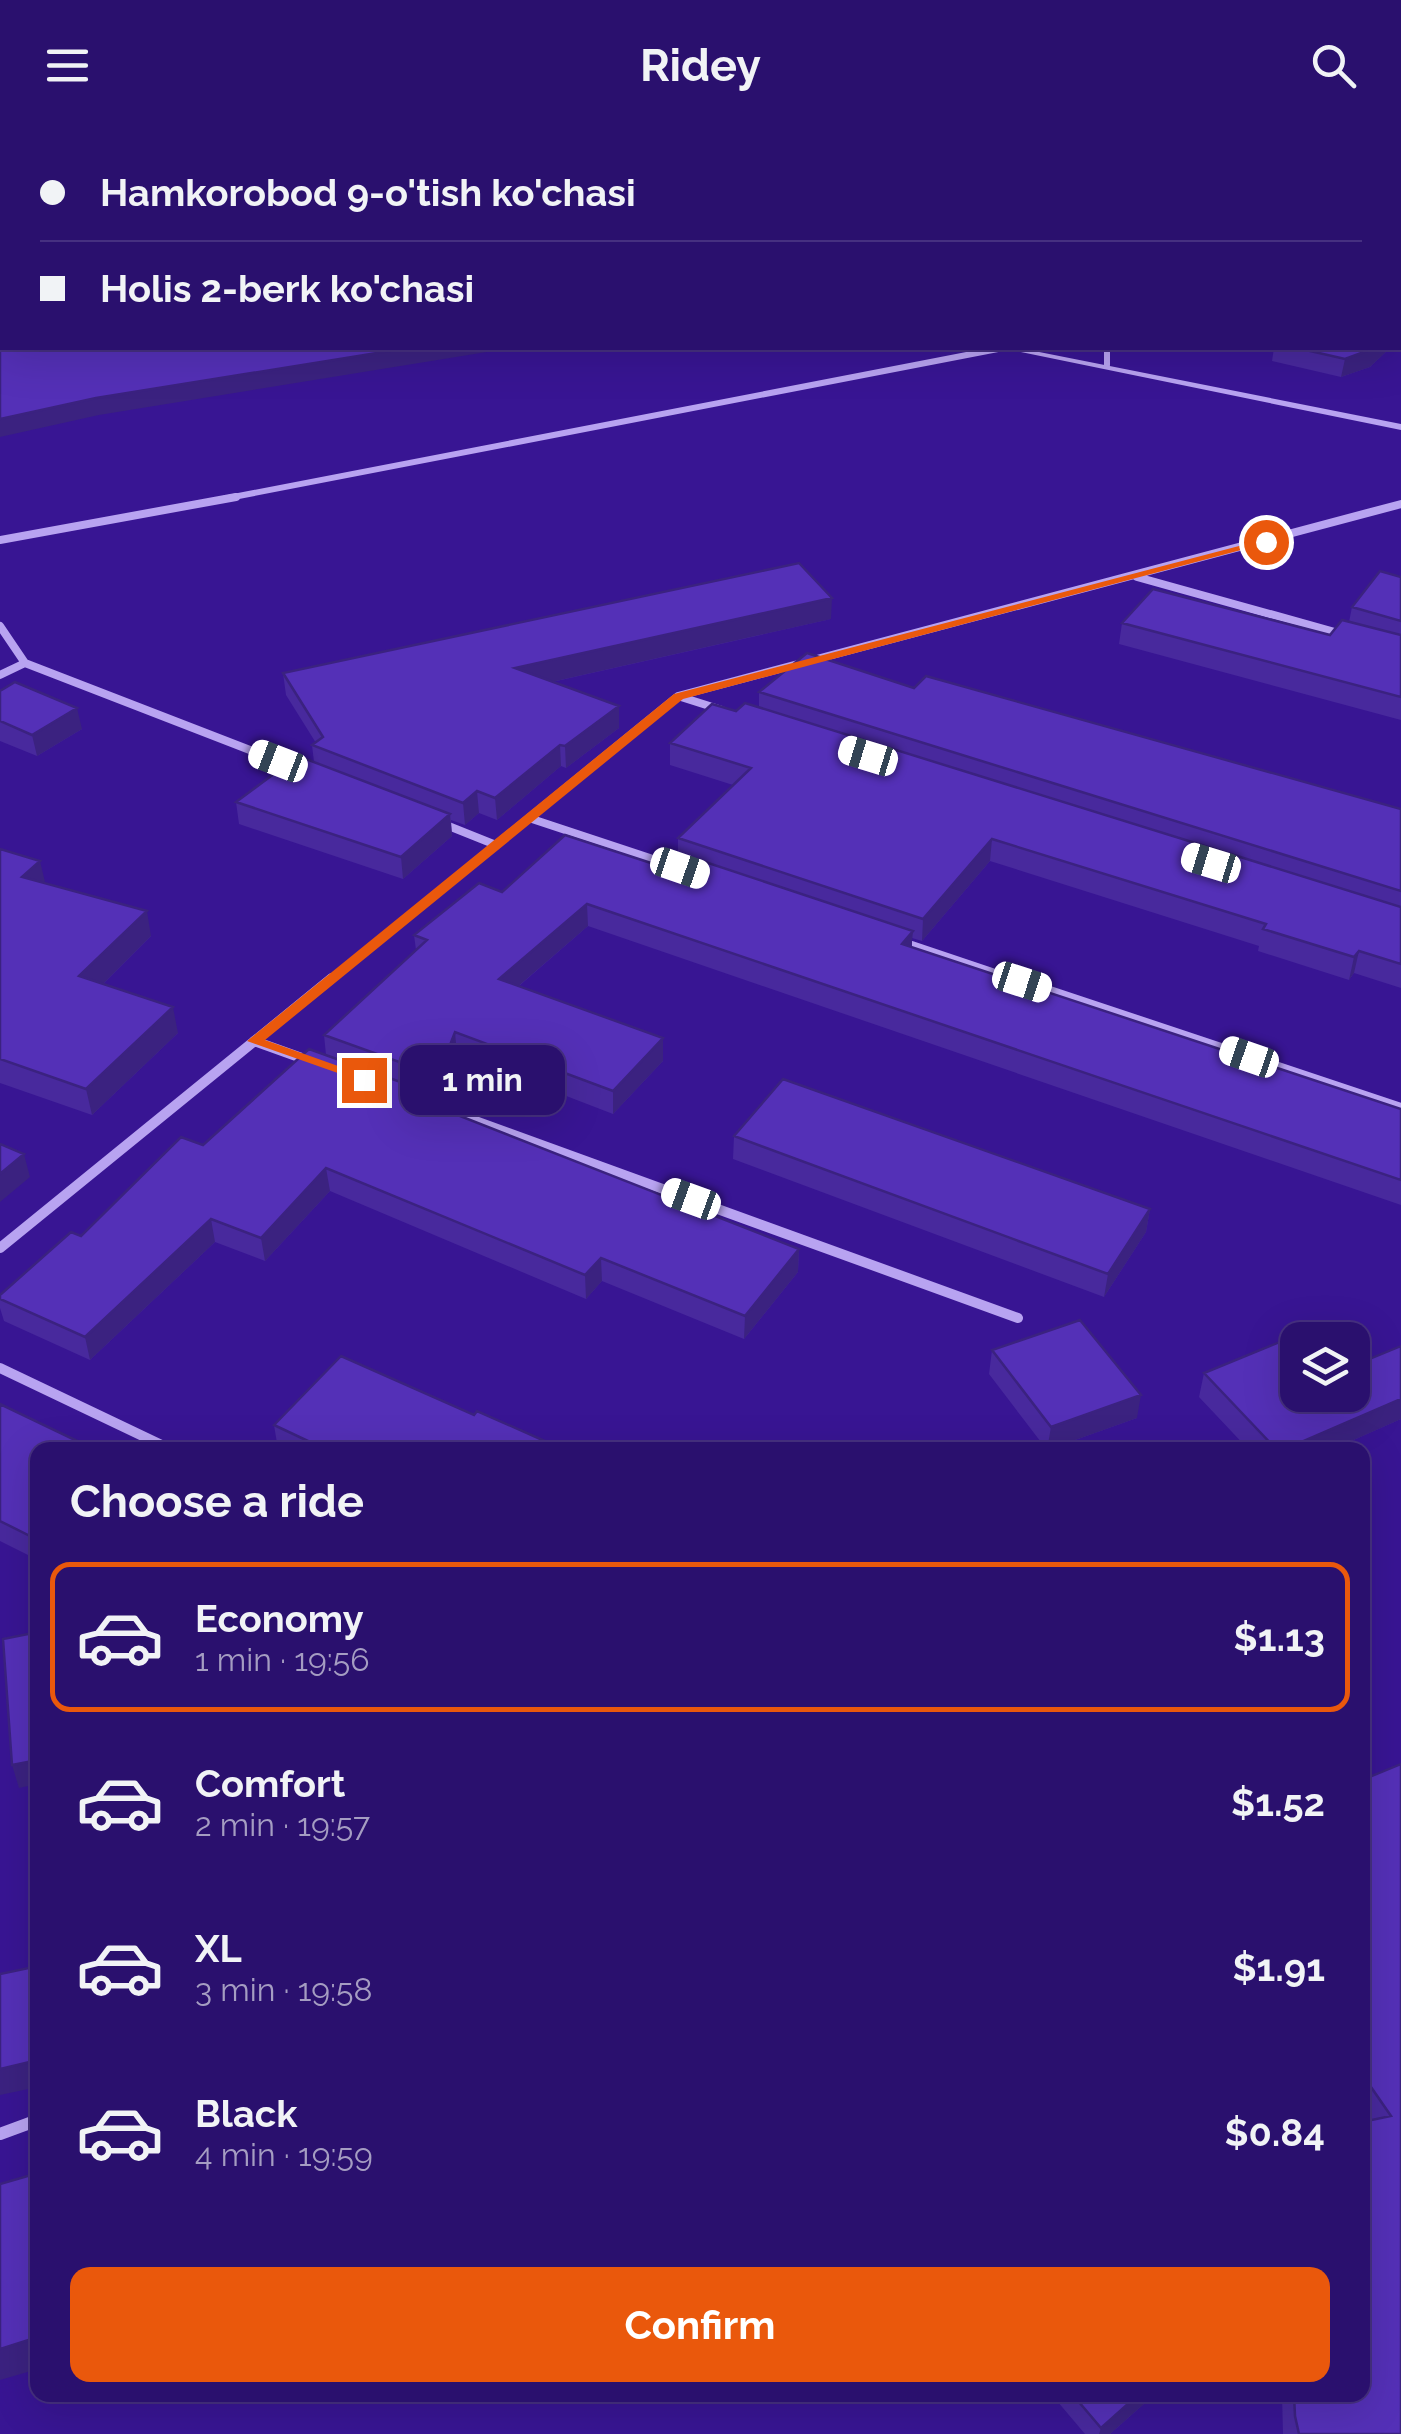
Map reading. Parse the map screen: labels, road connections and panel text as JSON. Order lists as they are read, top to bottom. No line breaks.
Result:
{"page":{"header":"Ridey","banner":["Hamkorobod 9-o'tish ko'chasi","Holis 2-berk ko'chasi"],"bubble":"1 min","heading":"Choose a ride","list":[{"name":"Economy","note":"1 min · 19:56","value":"$1.13"},{"name":"Comfort","note":"2 min · 19:57","value":"$1.52"},{"name":"XL","note":"3 min · 19:58","value":"$1.91"},{"name":"Black","note":"4 min · 19:59","value":"$0.84"}],"buttons":"Confirm"}}
